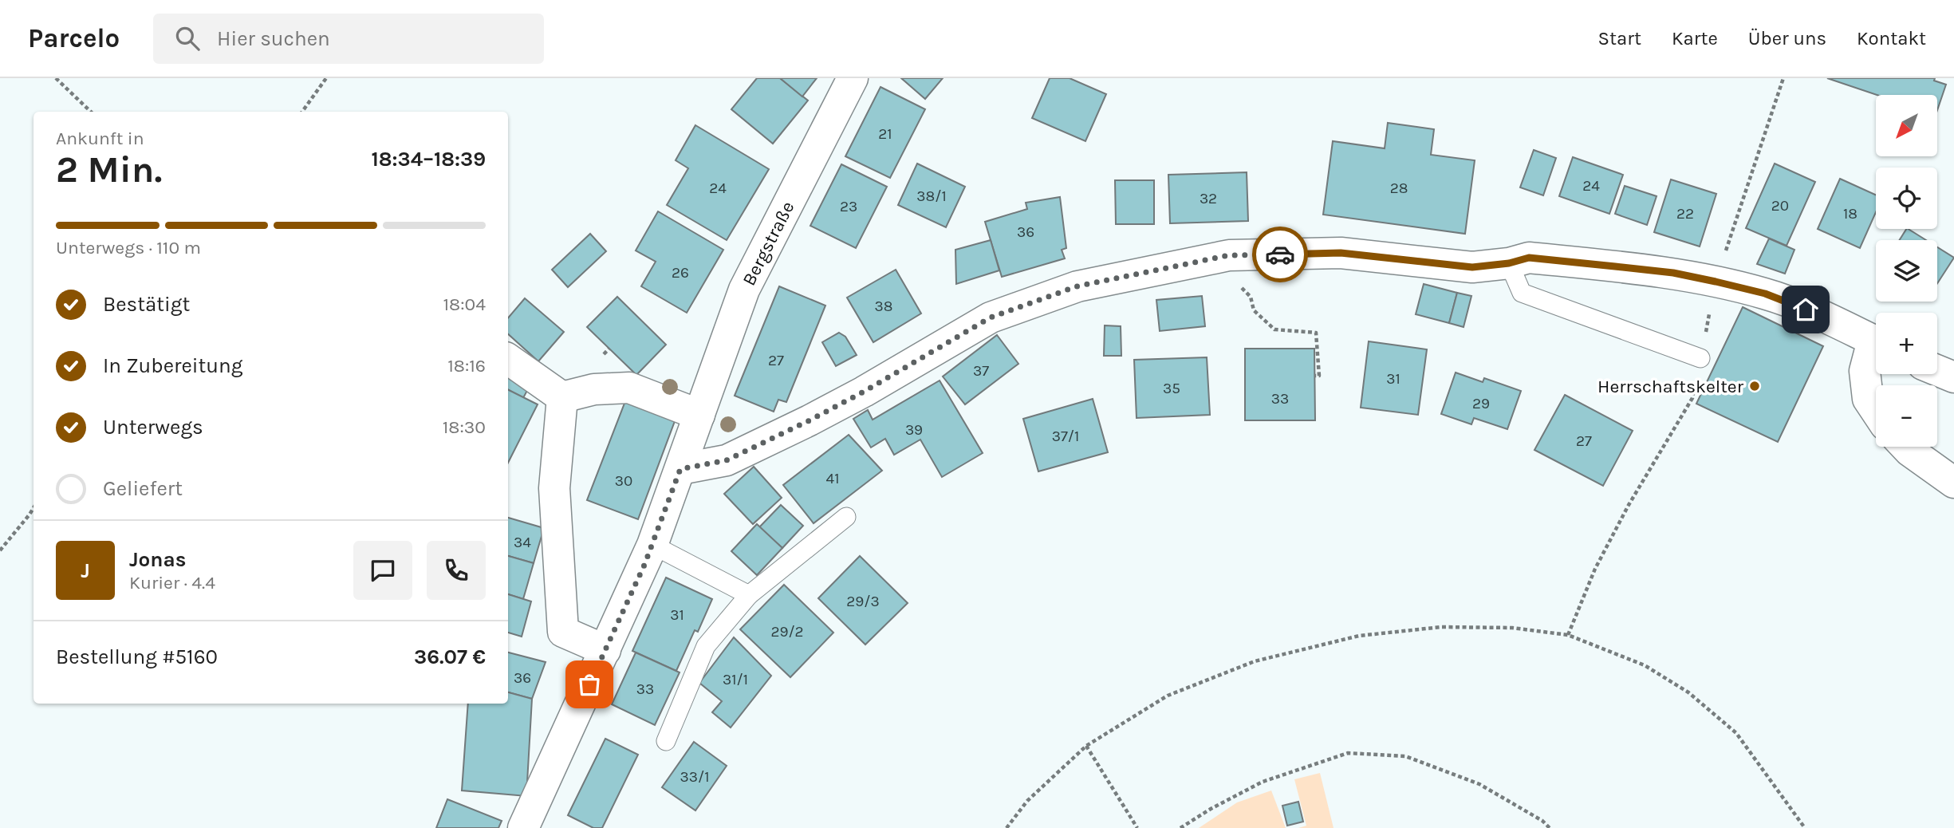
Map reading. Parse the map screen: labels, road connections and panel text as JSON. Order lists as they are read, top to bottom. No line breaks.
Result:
{"streets":{"street":["Bergstraße"]},"places":["Herrschaftskelter"],"house_numbers":["21","24","24","28","38/1","32","20","23","22","18","36","26","38","27","37","31","35","33","29","39","37/1","27","41","30","34","29/3","31","29/2","36","31/1","33","33/1"],"north":"bottom left","page":{"header":"Parcelo","search":"Hier suchen","nav":["Start","Karte","Über uns","Kontakt"],"map_buttons":["+","−"],"heading":["2 Min.","Ankunft in","18:34–18:39"],"panel":["Jonas","Kurier · 4.4","Bestellung #5160","36.07 €"],"bar":"Unterwegs · 110 m","list":[["Bestätigt","18:04"],["In Zubereitung","18:16"],["Unterwegs","18:30"],"Geliefert"],"round":"J"}}
